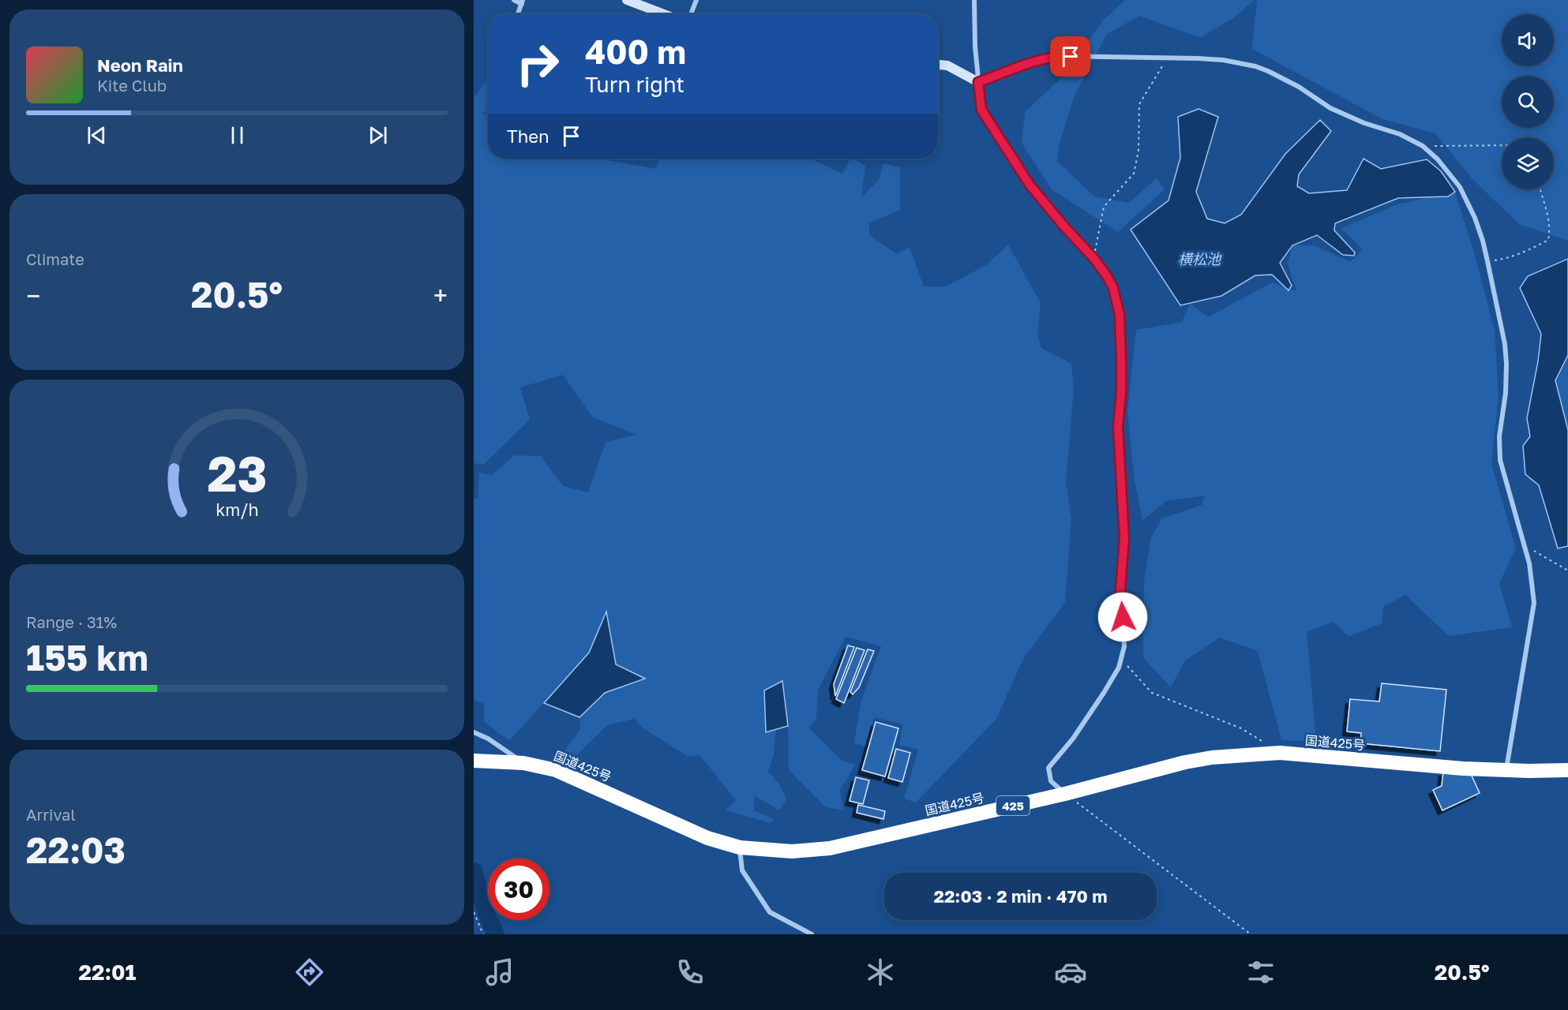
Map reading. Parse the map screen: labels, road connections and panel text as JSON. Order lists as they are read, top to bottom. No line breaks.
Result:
{"streets":{"highway":["国道425号","425"]},"water":["横松池"],"page":{"turn":["400 m","Turn right"],"song":["Neon Rain","Kite Club"],"then":"Then","tile":["Climate",["Range · 31%","155 km"],["Arrival","22:03"]],"heat":["−","20.5°","+"],"limit":"30","trip":"22:03 · 2 min · 470 m","tabs":["22:01","20.5°"],"gauge":["23","km/h"]}}
